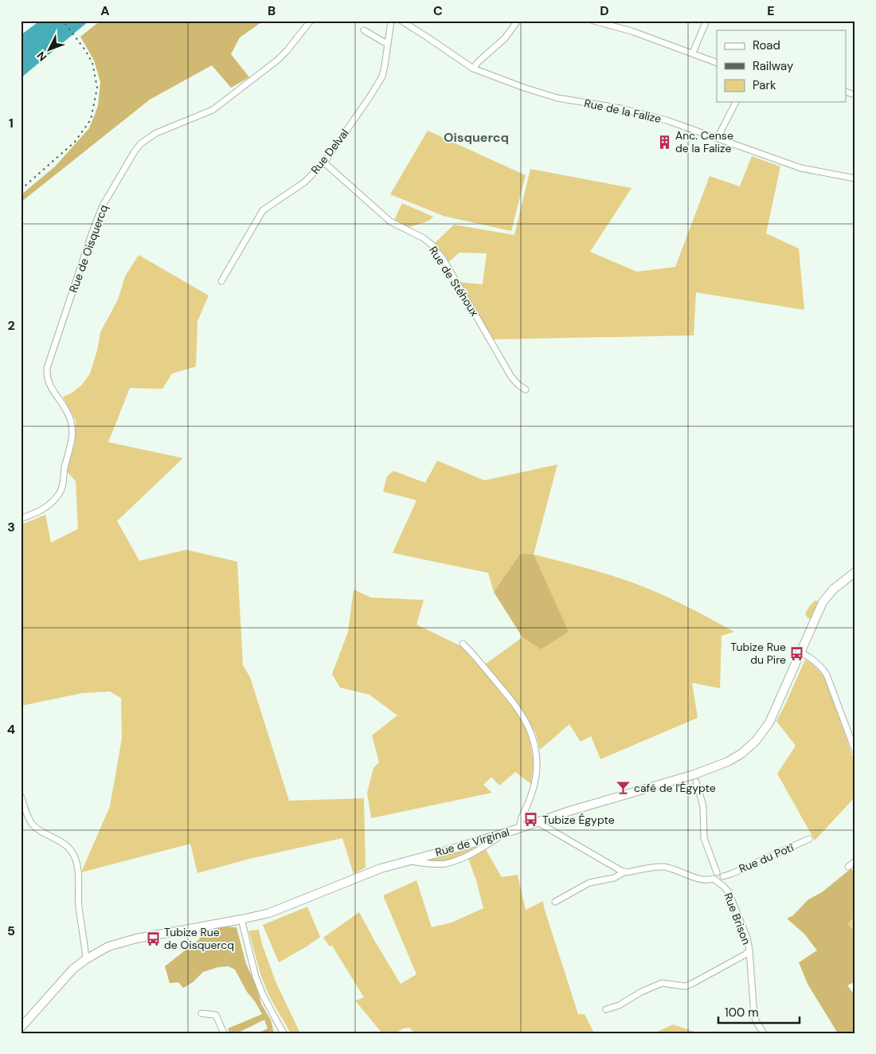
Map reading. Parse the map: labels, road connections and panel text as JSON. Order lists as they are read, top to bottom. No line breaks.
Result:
{"streets":{"street":["Rue de la Falize","Rue Delval","Rue de Oisquercq","Rue de Stéhoux","Rue de Virginal","Rue du Potî","Rue Brison"]},"crossings":[["Rue Delval","Rue de Stéhoux"],["Rue du Potî","Rue Brison"]],"districts":["Oisquercq"],"places":{"building":["Anc. Cense de la Falize"],"bus stop":["Tubize Rue du Pire","Tubize Égypte","Tubize Rue de Oisquercq"],"bar":["café de l'Égypte"]},"legend":["Road","Railway","Park"],"scale_bar":"100 m","north":"bottom left","grid":{"columns":["A","B","C","D","E"],"rows":["1","2","3","4","5"]}}
